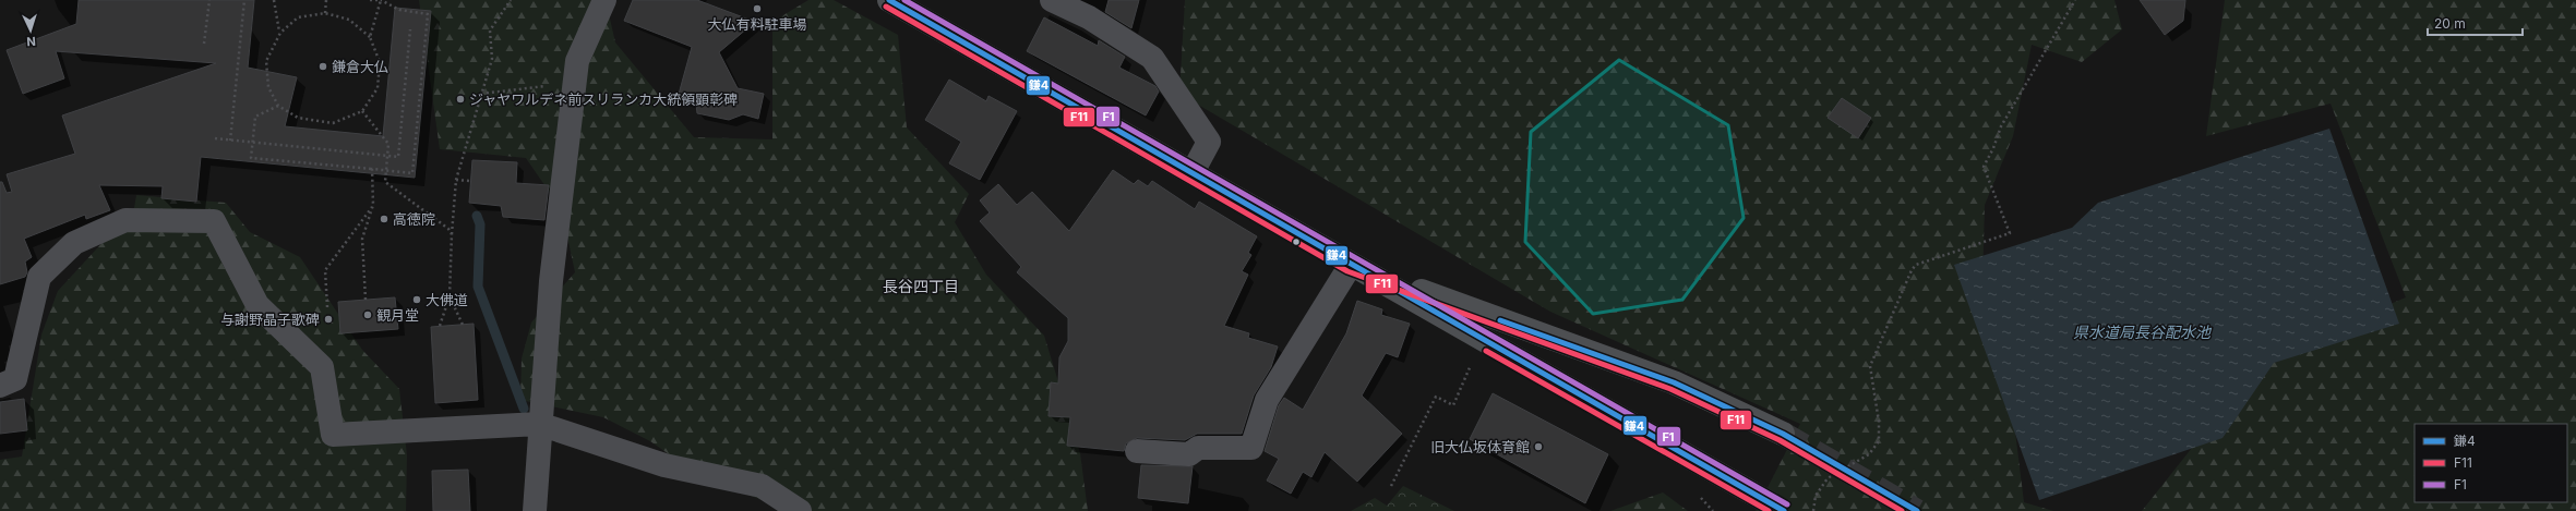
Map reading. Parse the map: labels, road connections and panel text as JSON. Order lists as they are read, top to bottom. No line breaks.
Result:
{"districts":["長谷四丁目"],"water":["県水道局長谷配水池"],"places":["大仏有料駐車場","鎌倉大仏","ジャヤワルデネ前スリランカ大統領顕彰碑","高徳院","大佛道","観月堂","与謝野晶子歌碑","旧大仏坂体育館"],"lines":["transit line 鎌4","transit line F1","transit line F11"],"legend":["鎌4","F11","F1"],"scale_bar":"20 m","north":"bottom"}
